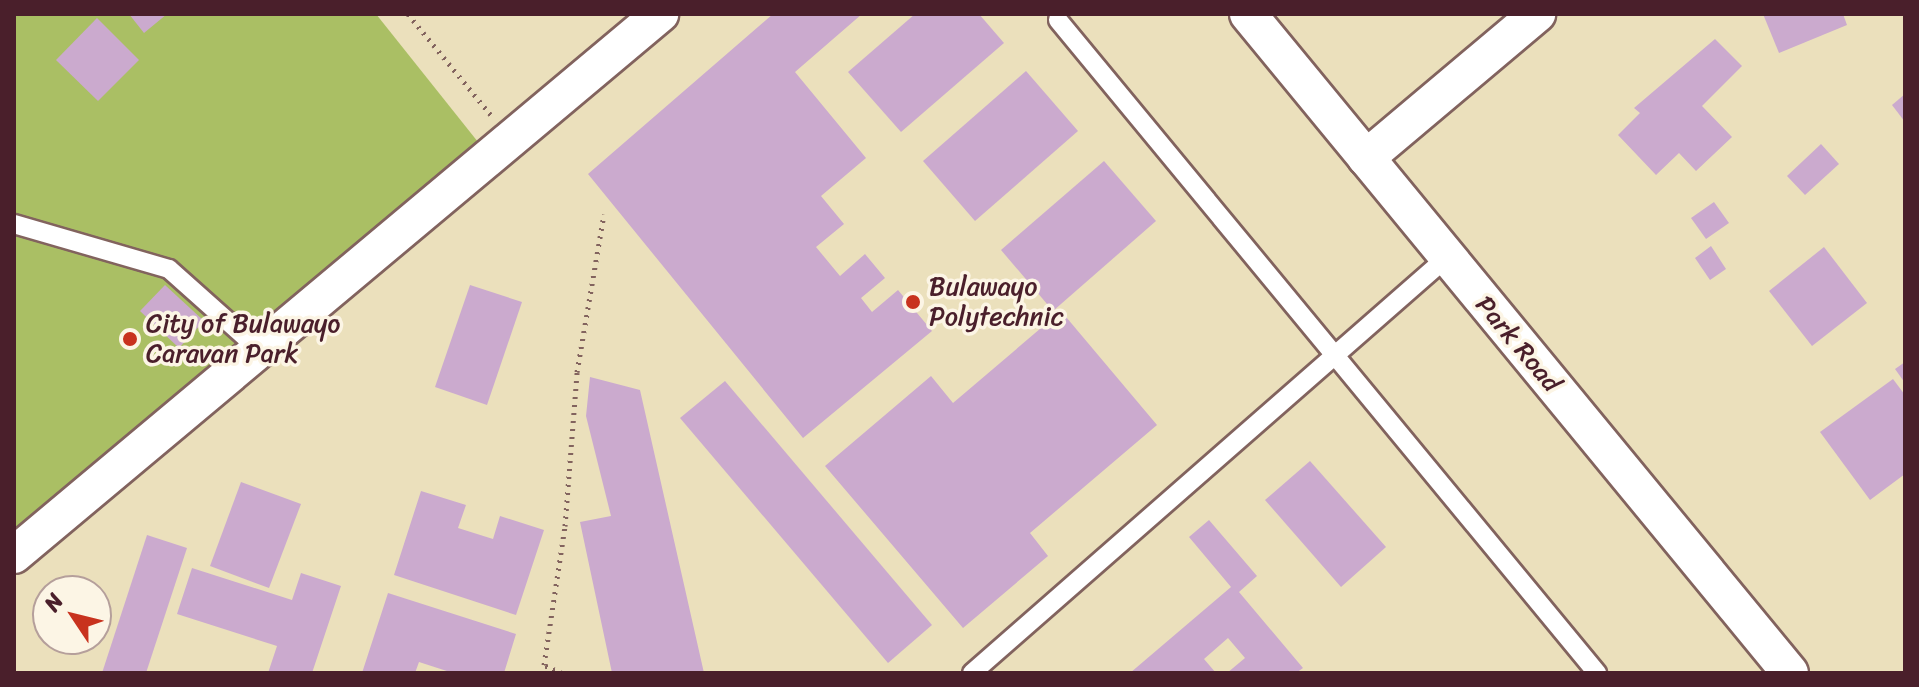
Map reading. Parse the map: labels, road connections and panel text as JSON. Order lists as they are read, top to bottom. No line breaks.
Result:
{"streets":{"street":["Park Road"]},"places":["Bulawayo Polytechnic","City of Bulawayo Caravan Park"],"north":"top left"}
